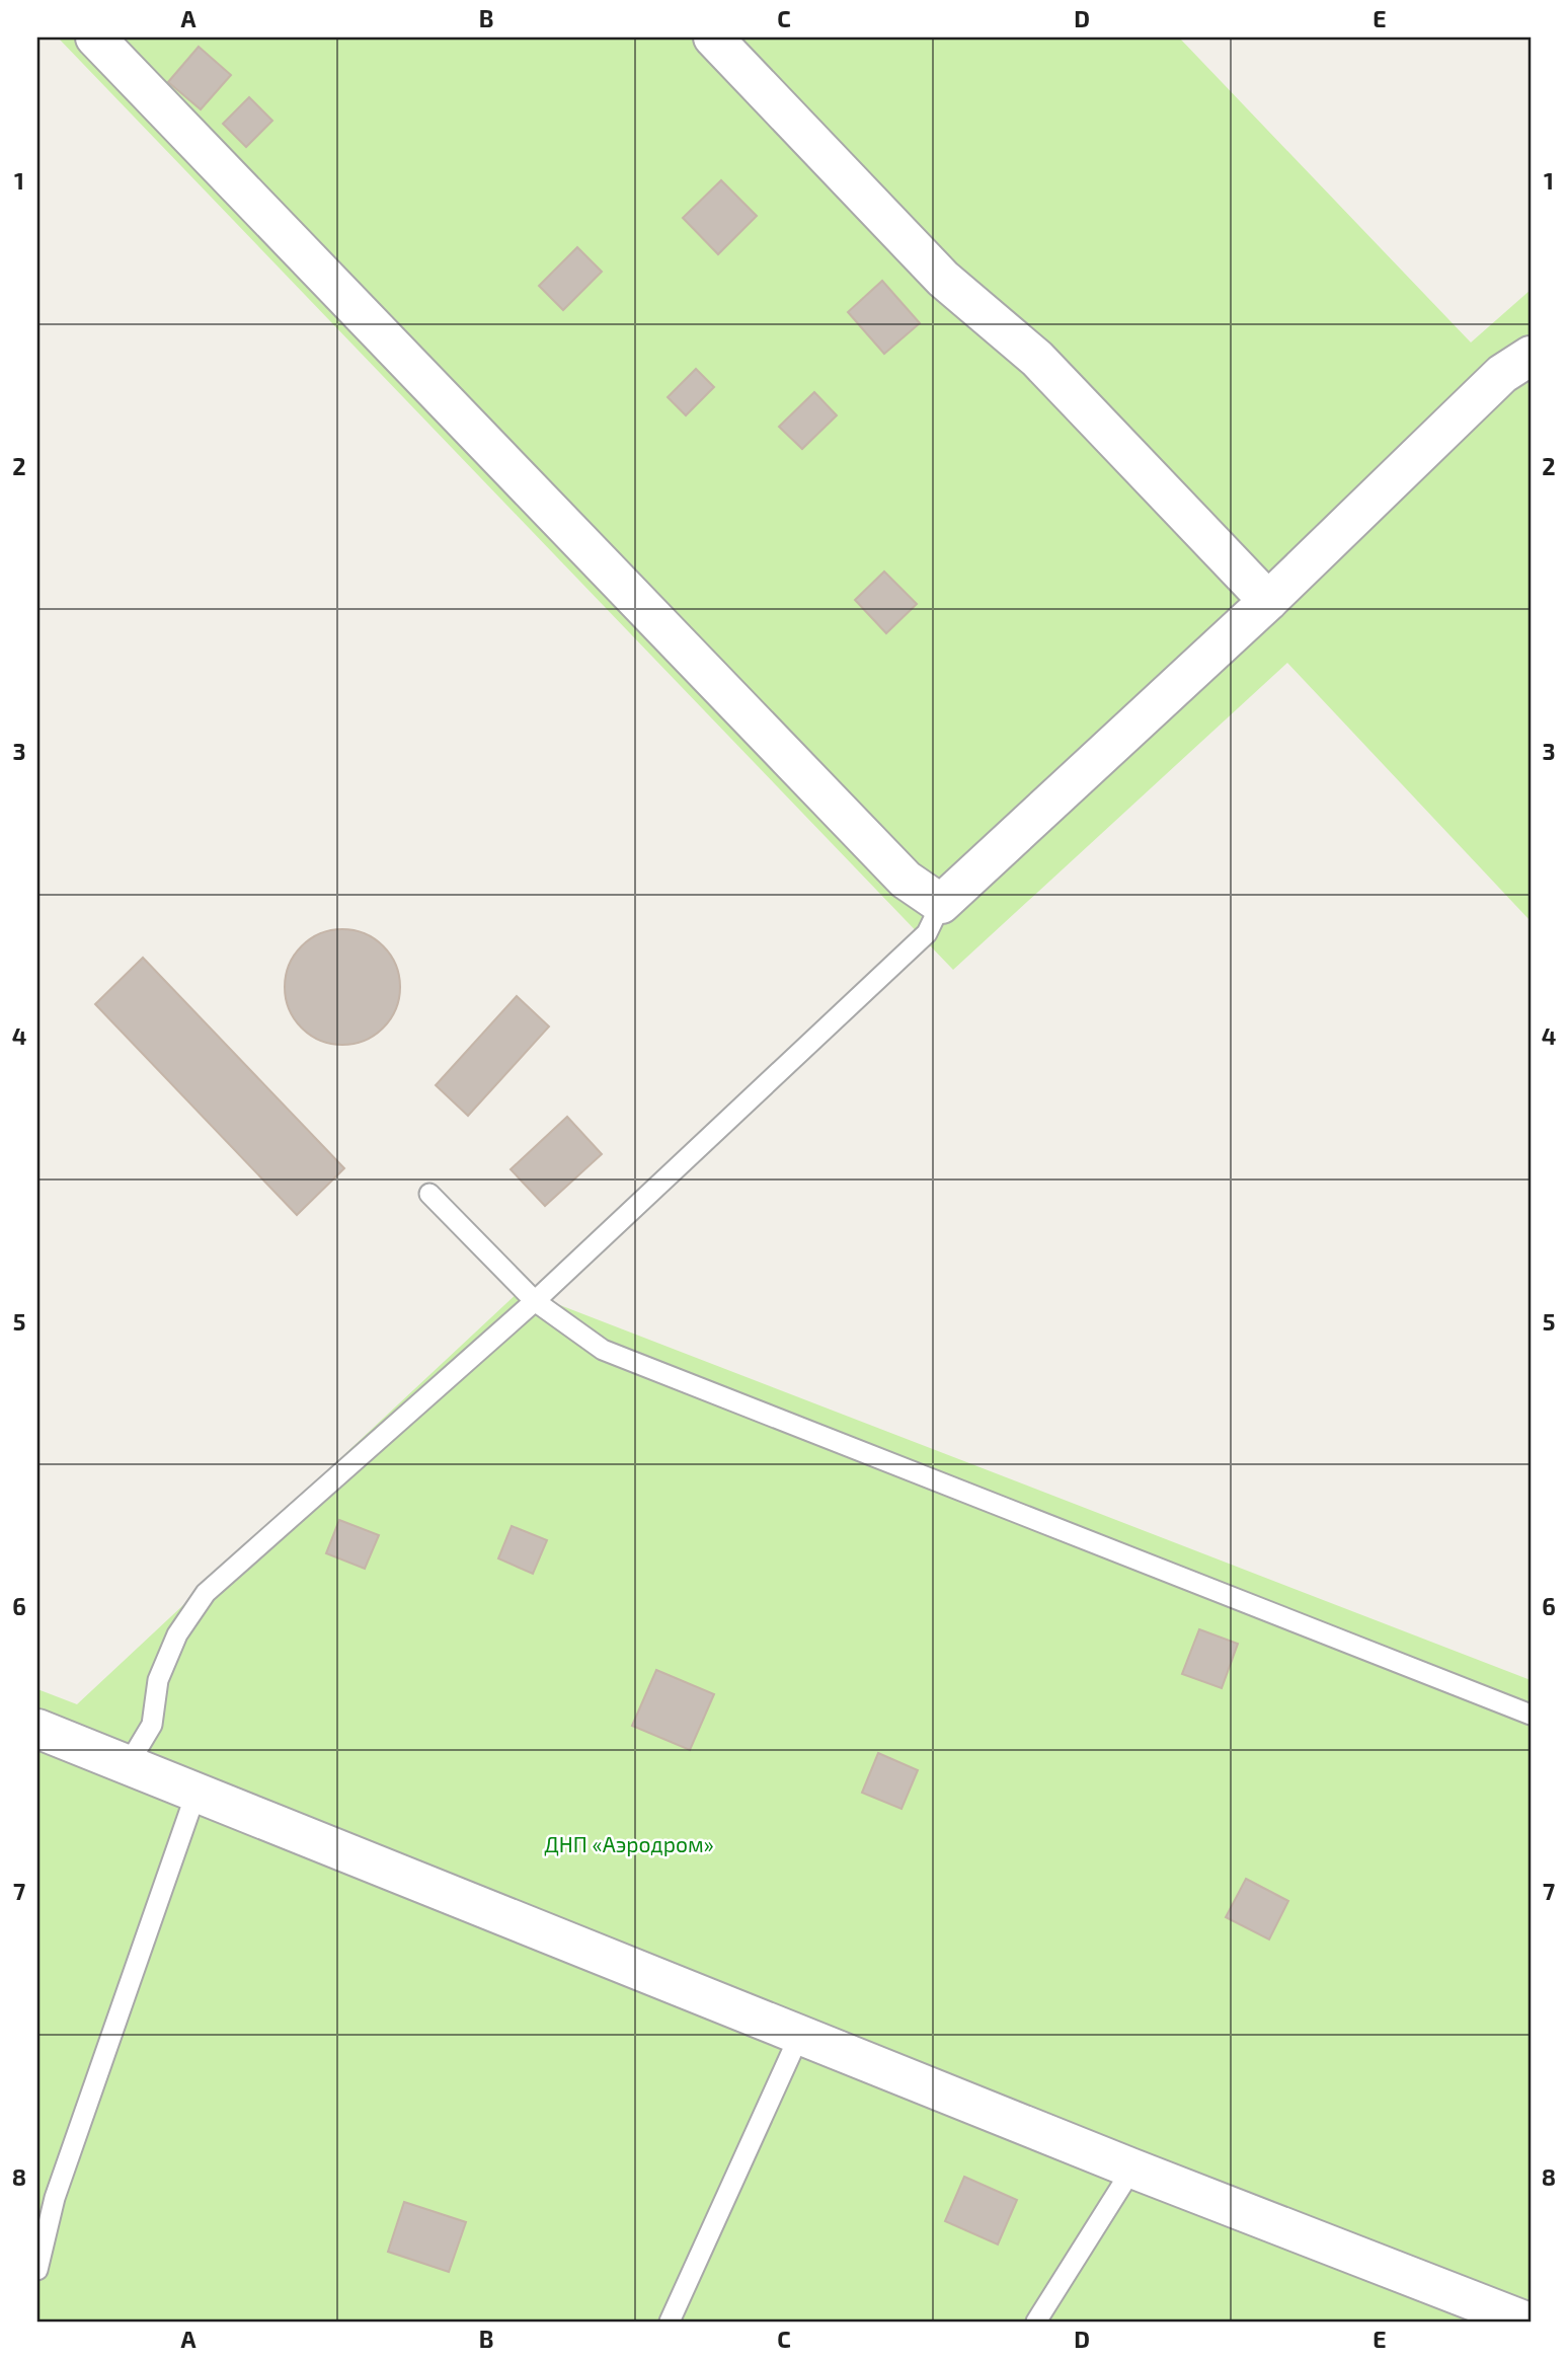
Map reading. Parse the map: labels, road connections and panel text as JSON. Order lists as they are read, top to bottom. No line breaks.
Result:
{"parks":["ДНП «Аэродром»"],"grid":{"columns":["A","B","C","D","E"],"rows":["1","2","3","4","5","6","7","8"]}}
